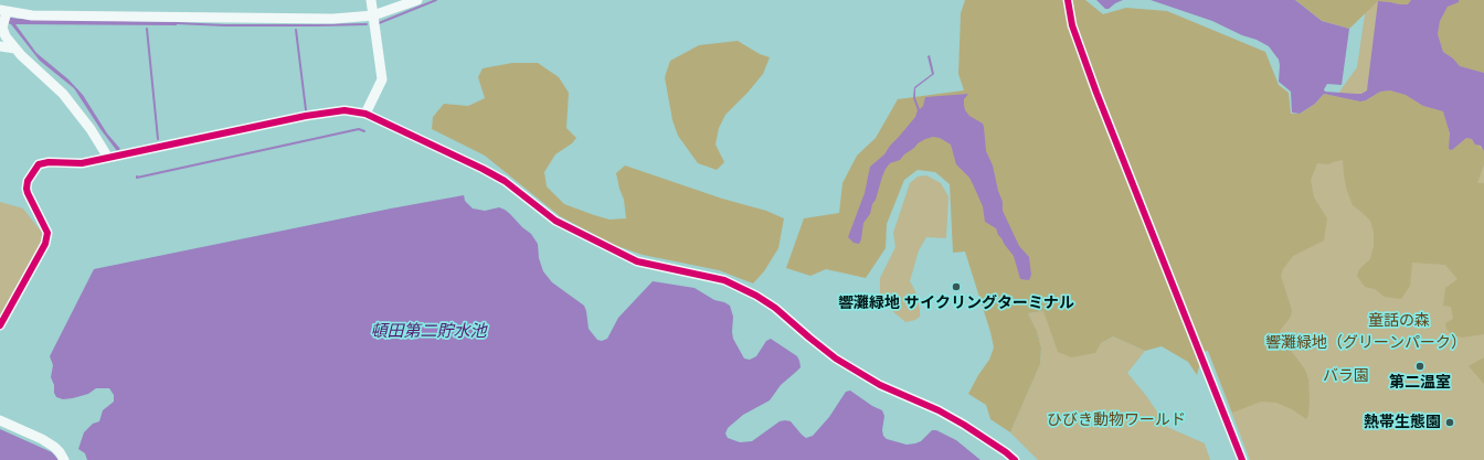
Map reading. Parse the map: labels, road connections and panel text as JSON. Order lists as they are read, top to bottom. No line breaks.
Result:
{"water":["頓田第二貯水池"],"parks":["童話の森","響灘緑地（グリーンパーク）","バラ園","ひびき動物ワールド"],"places":["響灘緑地 サイクリングターミナル","第二温室","熱帯生態園"]}
